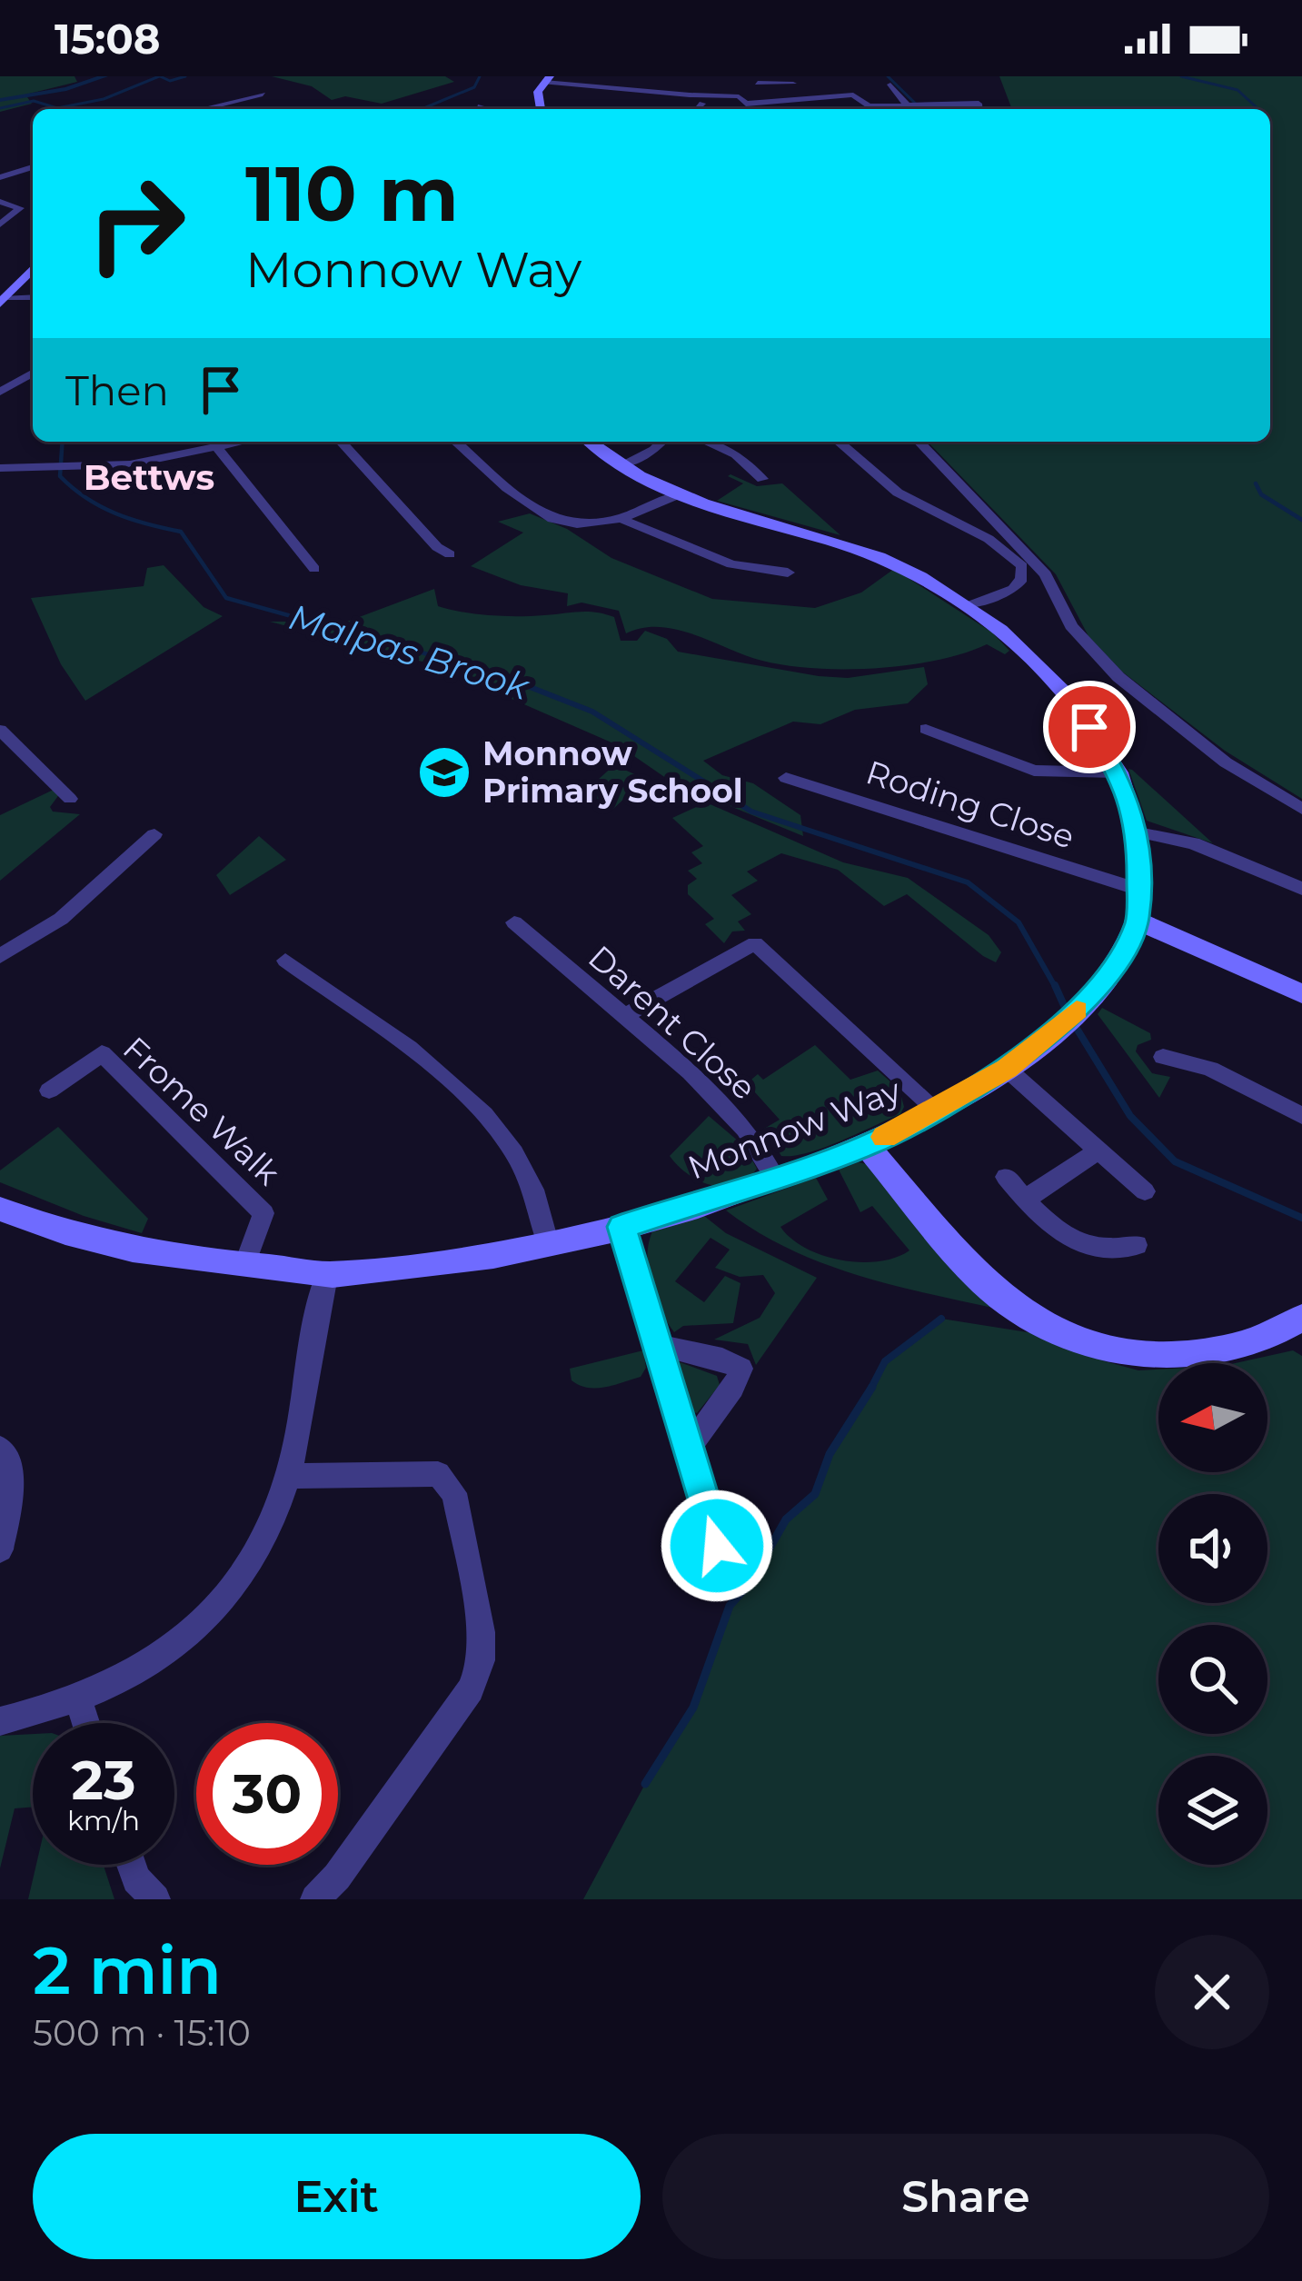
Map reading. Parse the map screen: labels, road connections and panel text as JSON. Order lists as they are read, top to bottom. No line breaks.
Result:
{"streets":{"street":["Roding Close","Darent Close","Frome Walk","Monnow Way"]},"crossings":[["Roding Close","Monnow Way"],["Darent Close","Monnow Way"],["Frome Walk","Monnow Way"]],"districts":["Bettws"],"water":["Malpas Brook"],"places":{"school or university":["Monnow Primary School"]},"north":"left","page":{"status":"15:08","turn":["110 m","Monnow Way"],"then":"Then","speed":"23 km/h","limit":"30","heading":["2 min","500 m · 15:10"],"buttons":["Exit","Share"]}}
